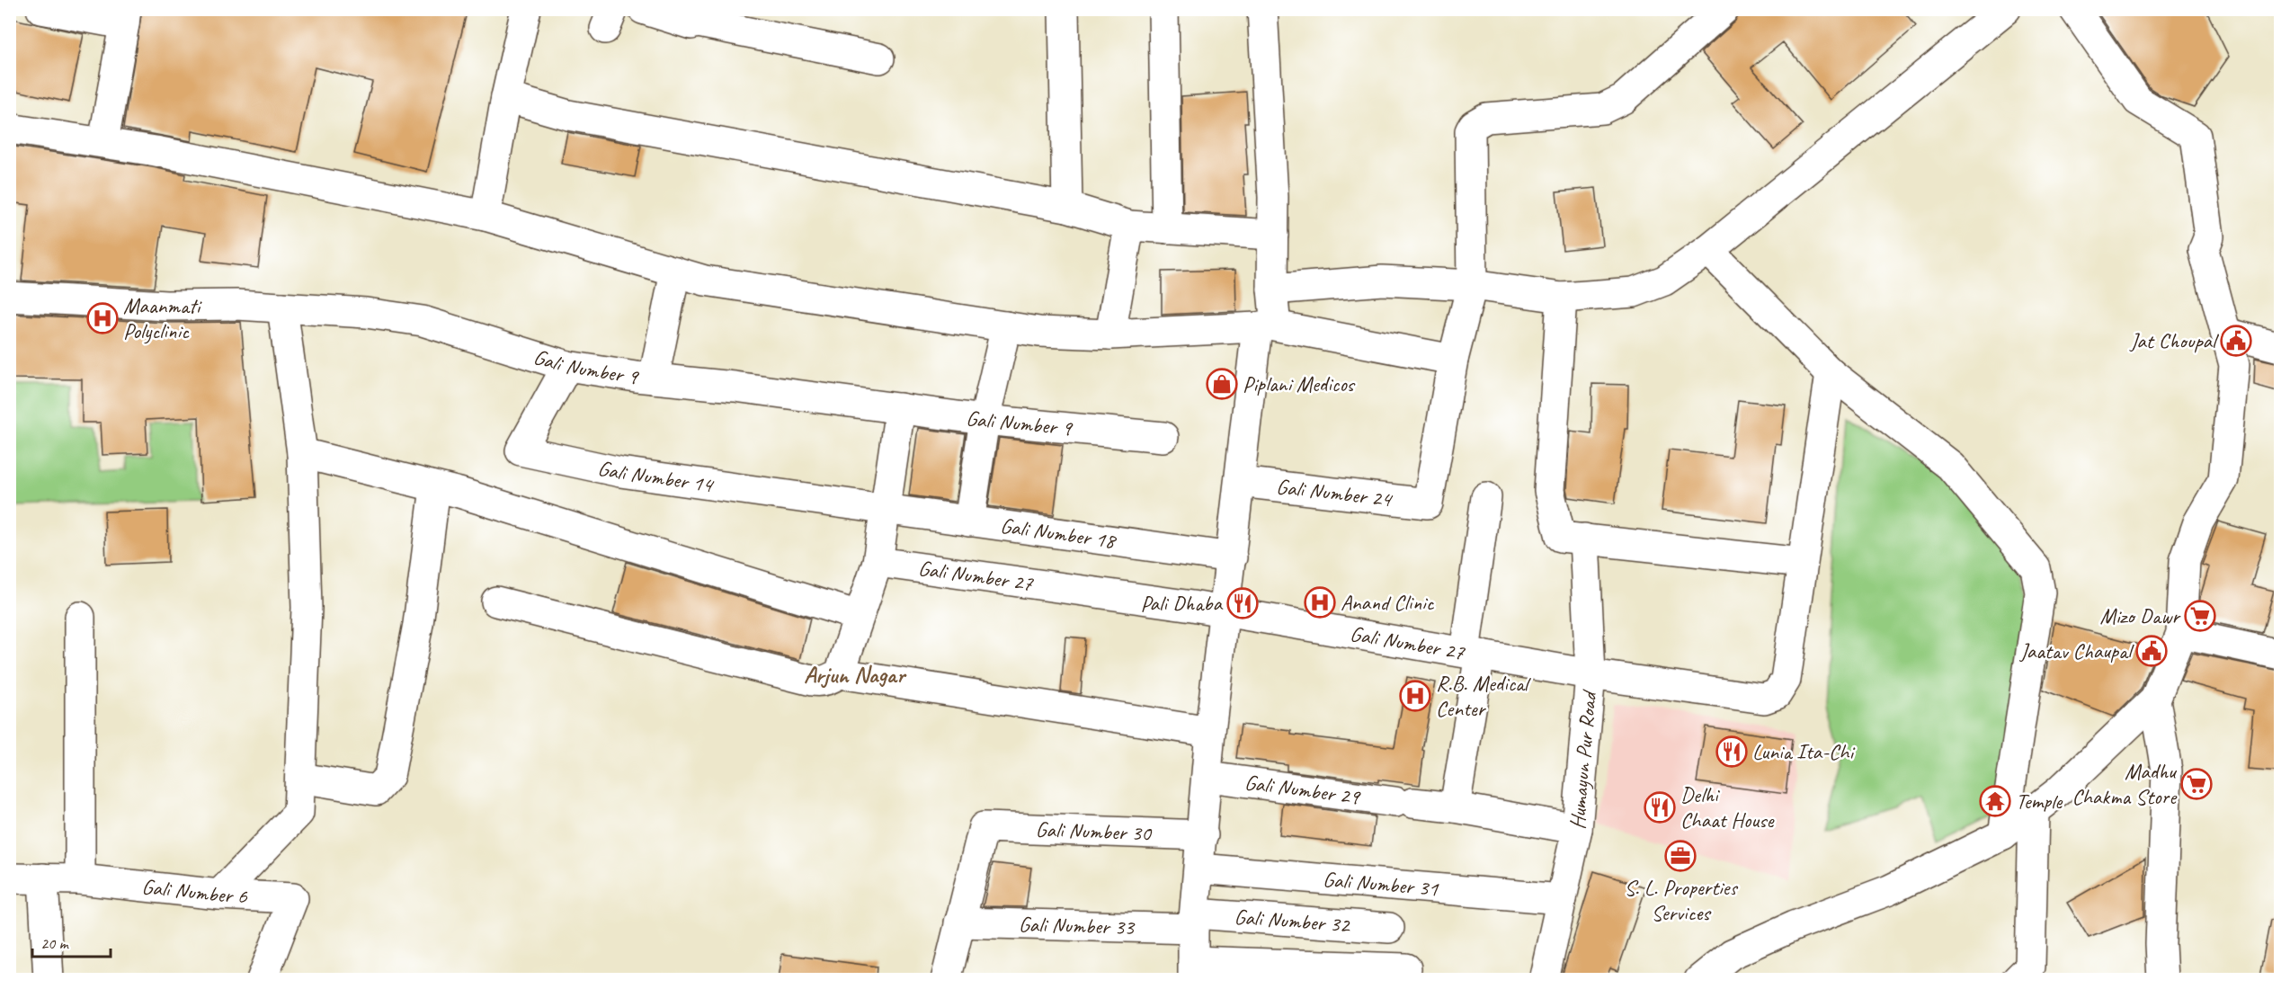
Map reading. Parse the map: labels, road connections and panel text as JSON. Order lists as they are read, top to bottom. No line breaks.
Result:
{"streets":{"street":["Gali Number 9","Gali Number 14","Gali Number 24","Gali Number 18","Gali Number 27","Humayun Pur Road","Gali Number 29","Gali Number 30","Gali Number 31","Gali Number 6","Gali Number 32","Gali Number 33"]},"crossings":[["Gali Number 9","Gali Number 14"],["Gali Number 14","Gali Number 18"],["Gali Number 27","Humayun Pur Road"],["Humayun Pur Road","Gali Number 29"],["Humayun Pur Road","Gali Number 31"],["Gali Number 30","Gali Number 33"],["Gali Number 32","Gali Number 33"]],"districts":["Arjun Nagar"],"places":{"hospital":["Maanmati Polyclinic","Anand Clinic","R.B. Medical Center"],"public building":["Jat Choupal","Jaatav Chaupal"],"shop":["Piplani Medicos"],"restaurant":["Pali Dhaba","Lunia Ita-Chi","Delhi Chaat House"],"supermarket":["Mizo Dawr","Madhu Chakma Store"],"temple":["Temple"],"office":["S. L. Properties Services"]},"scale_bar":"20 m"}
